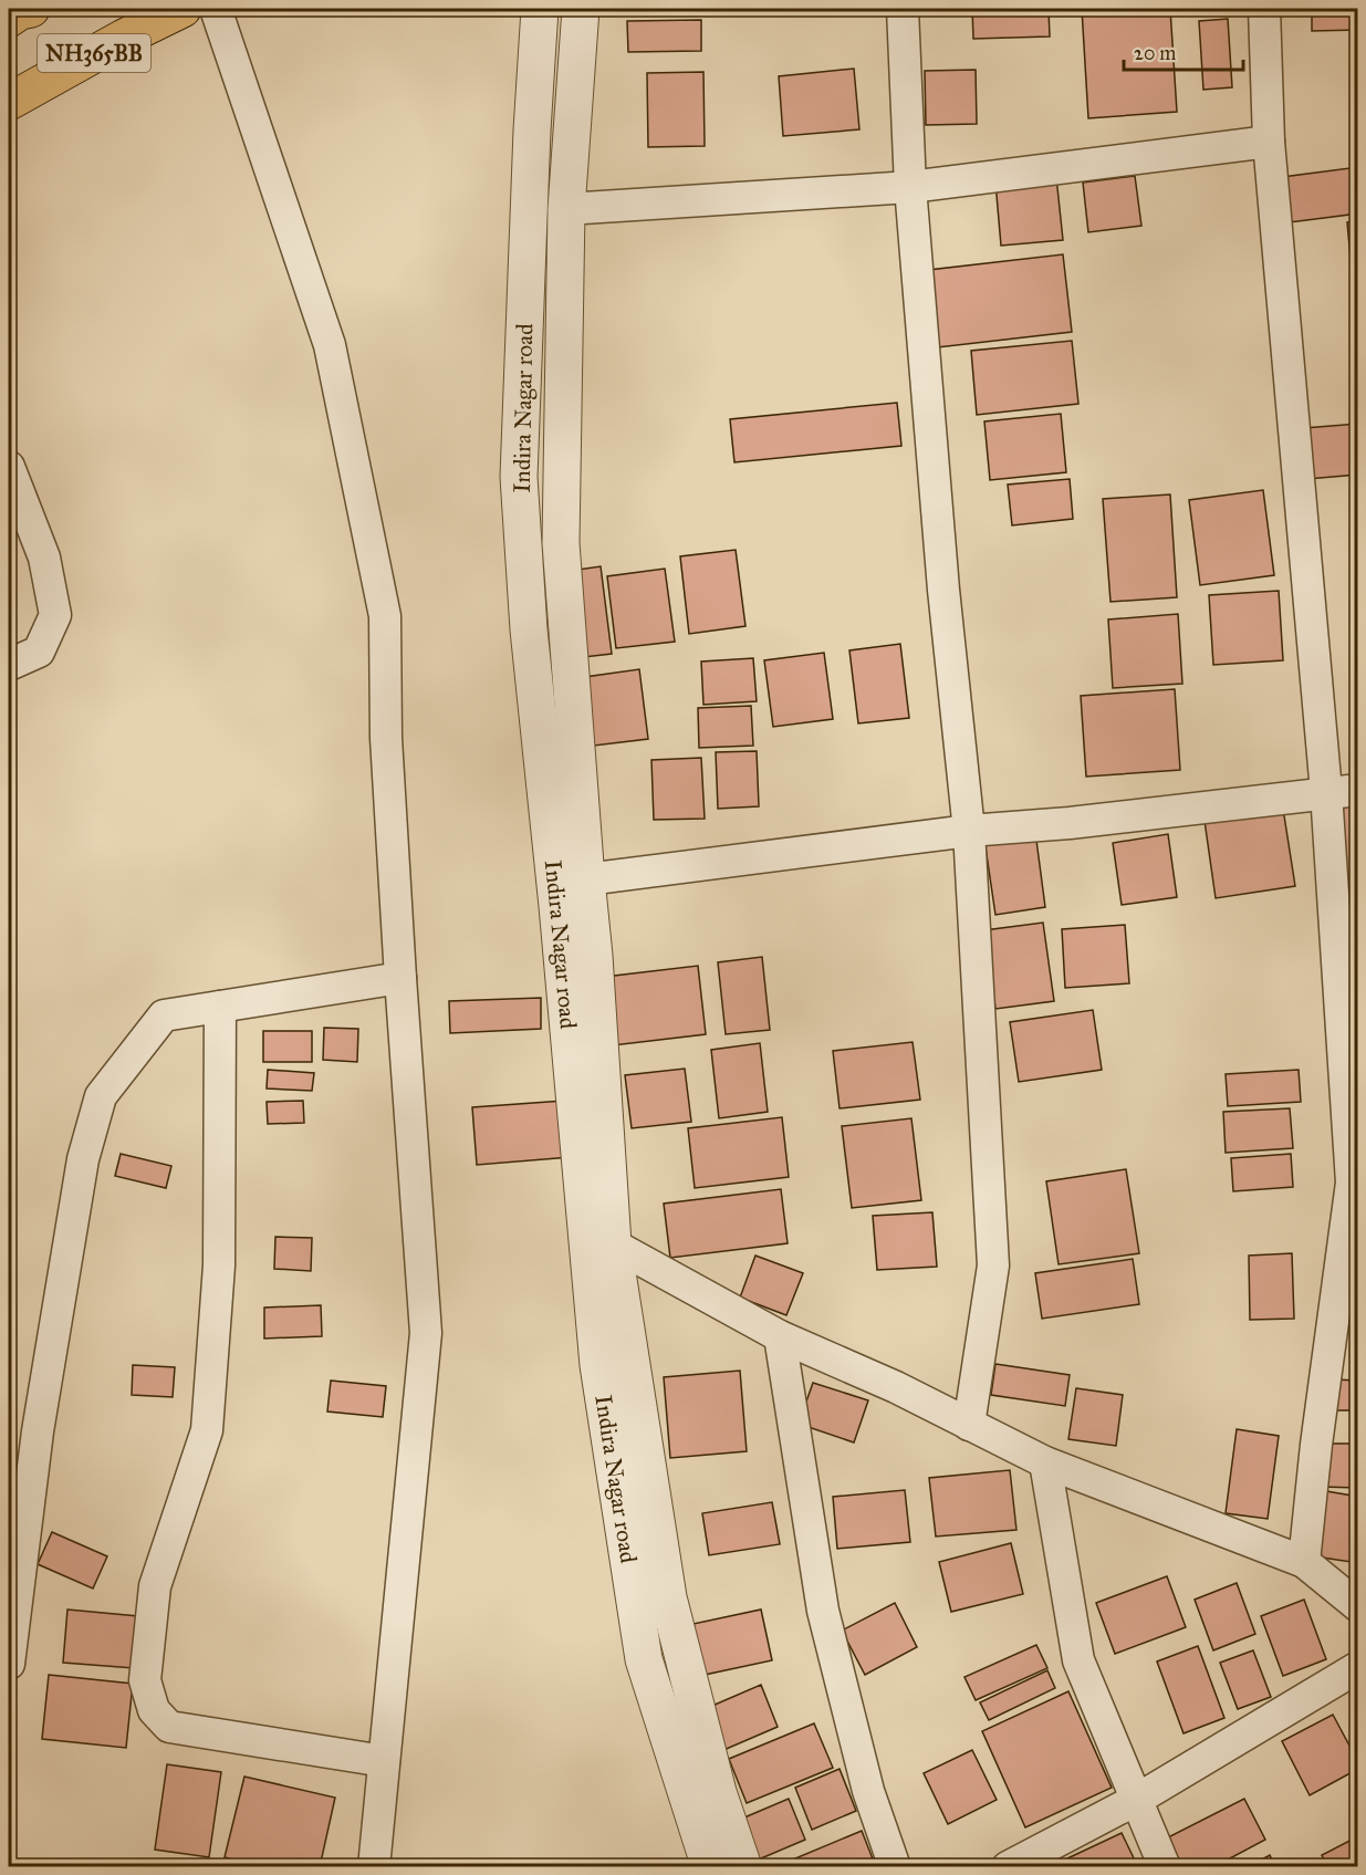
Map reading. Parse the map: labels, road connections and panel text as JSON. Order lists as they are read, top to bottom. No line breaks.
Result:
{"streets":{"highway":["NH365BB"],"street":["Indira Nagar road"]},"scale_bar":"20 m"}
